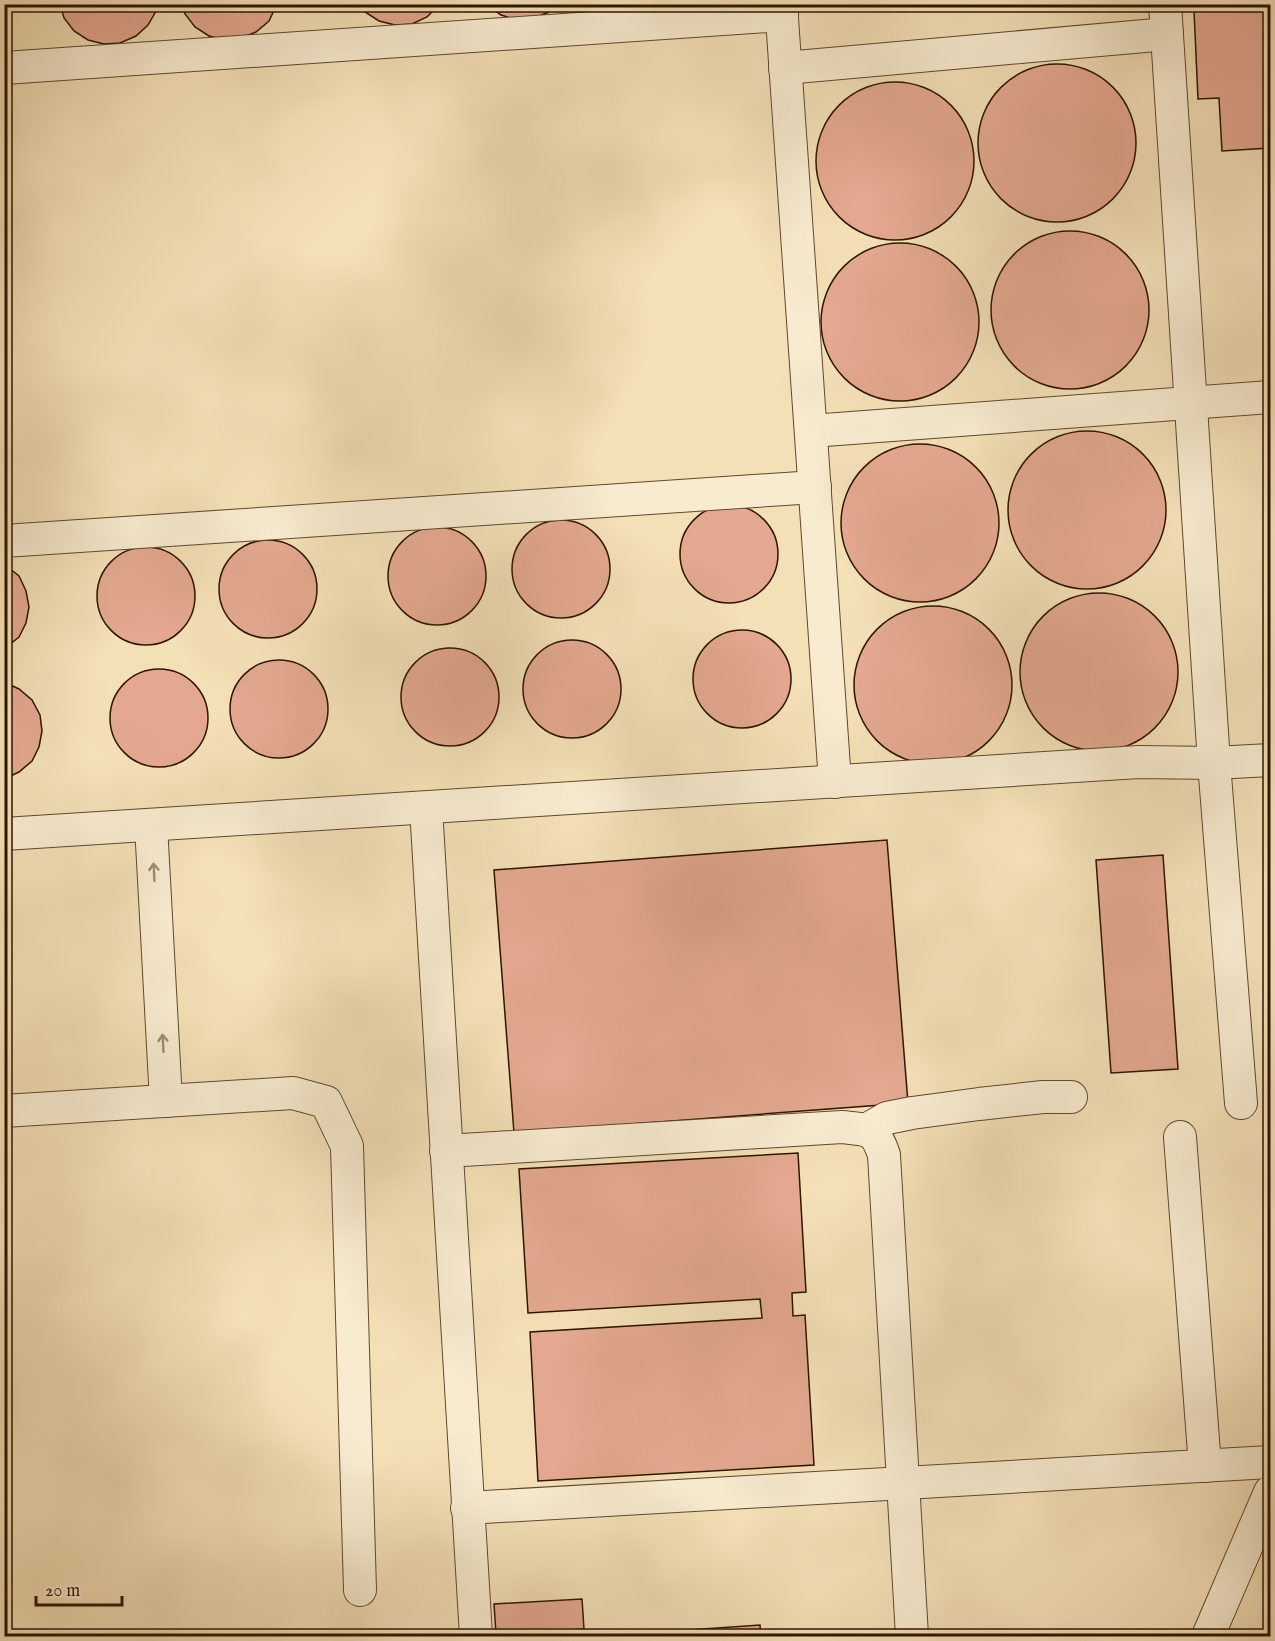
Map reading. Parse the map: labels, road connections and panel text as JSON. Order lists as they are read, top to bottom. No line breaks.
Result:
{"scale_bar":"20 m"}
